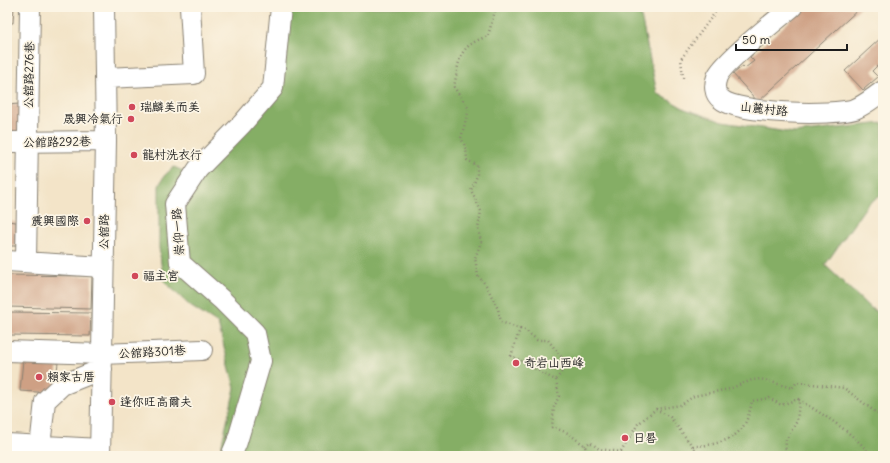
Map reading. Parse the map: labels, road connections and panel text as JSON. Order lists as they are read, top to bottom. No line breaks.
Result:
{"streets":{"street":["公舘路276巷","山麓村路","公館路292巷","公舘路","崇仰一路","公舘路301巷"]},"crossings":[["公舘路276巷","公館路292巷"],["公館路292巷","公舘路"],["公舘路","公舘路301巷"]],"places":["瑞麟美而美","晟興冷氣行","龍村洗衣行","震興國際","福主宮","奇岩山西峰","賴家古厝","逢你旺高爾夫","日晷"],"scale_bar":"50 m"}
